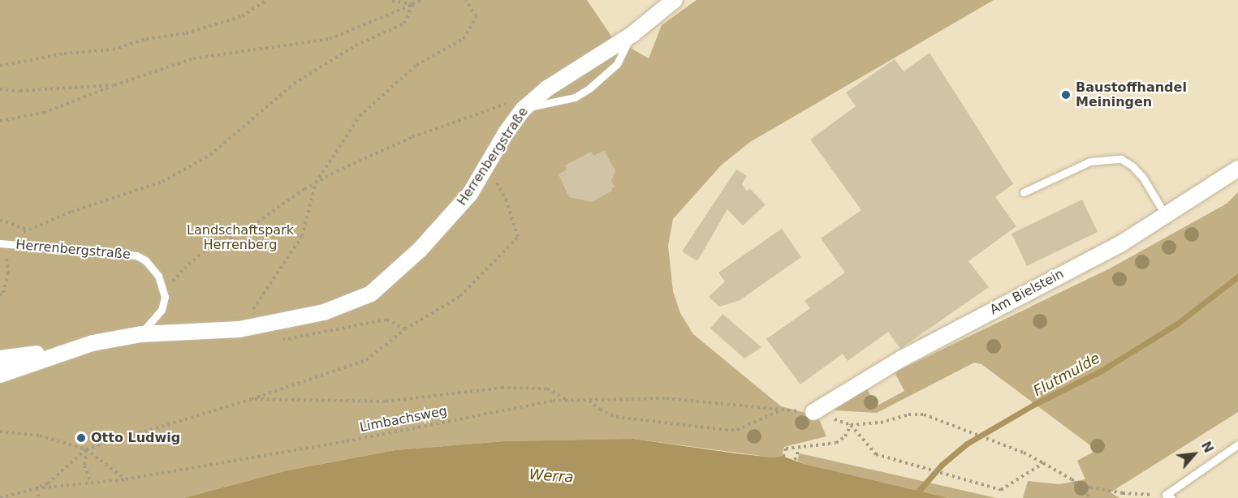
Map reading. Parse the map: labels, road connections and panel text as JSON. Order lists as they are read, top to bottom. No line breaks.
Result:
{"streets":{"street":["Herrenbergstraße","Am Bielstein"],"path":["Limbachsweg"]},"crossings":[["Am Bielstein","Limbachsweg"]],"water":["Flutmulde","Werra"],"parks":["Landschaftspark Herrenberg"],"places":["Baustoffhandel Meiningen","Otto Ludwig"],"north":"top right"}
